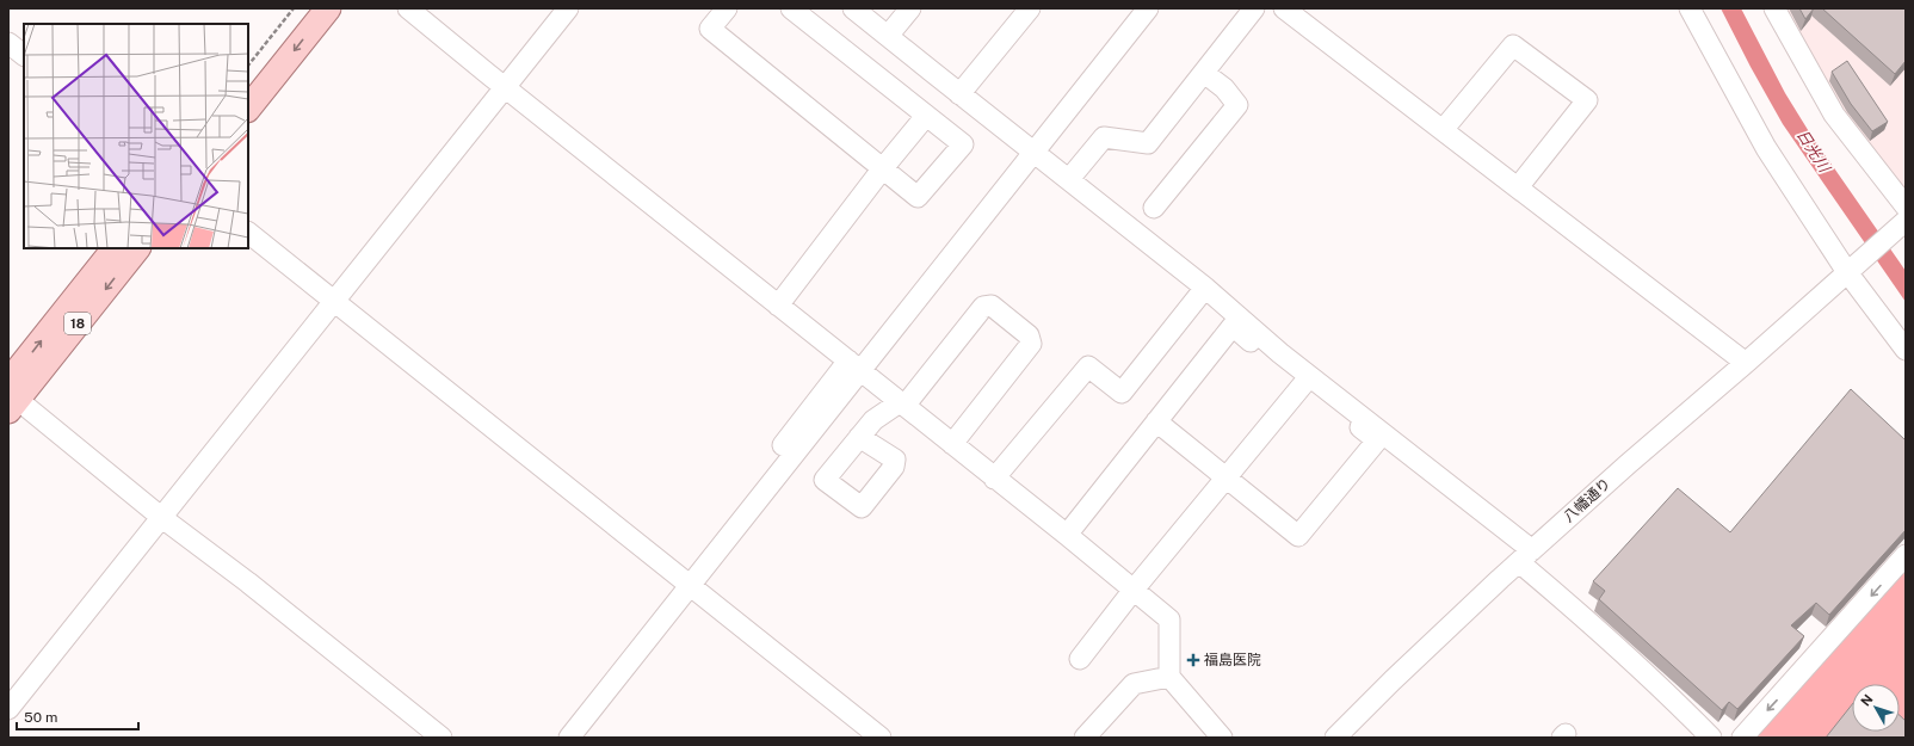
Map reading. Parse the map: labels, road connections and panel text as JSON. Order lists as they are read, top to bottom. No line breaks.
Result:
{"streets":{"main road":["18"],"street":["八幡通り"]},"water":["日光川"],"places":{"health":["福島医院"]},"scale_bar":"50 m","north":"top left"}
